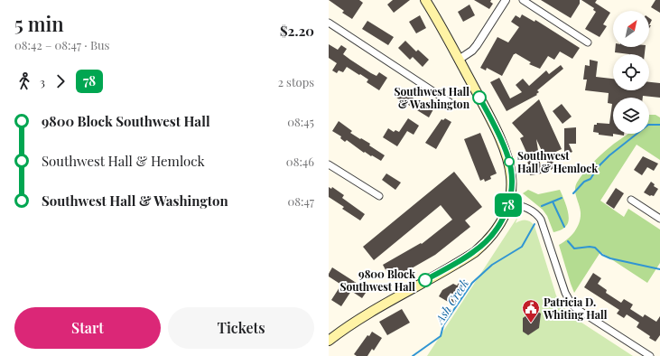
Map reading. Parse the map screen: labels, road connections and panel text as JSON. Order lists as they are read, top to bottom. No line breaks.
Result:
{"water":["Ash Creek"],"places":{"other":["Southwest Hall & Washington","Southwest Hall & Hemlock","9800 Block Southwest Hall"],"public building":["Patricia D. Whiting Hall"]},"lines":["bus line 78"],"north":"top right","page":{"heading":["5 min","08:42 – 08:47 · Bus","$2.20"],"on_map":"78","legs":["3","78","2 stops"],"list":[{"name":"9800 Block Southwest Hall","value":"08:45"},{"name":"Southwest Hall & Hemlock","value":"08:46"},{"name":"Southwest Hall & Washington","value":"08:47"}],"buttons":["Start","Tickets"]}}
